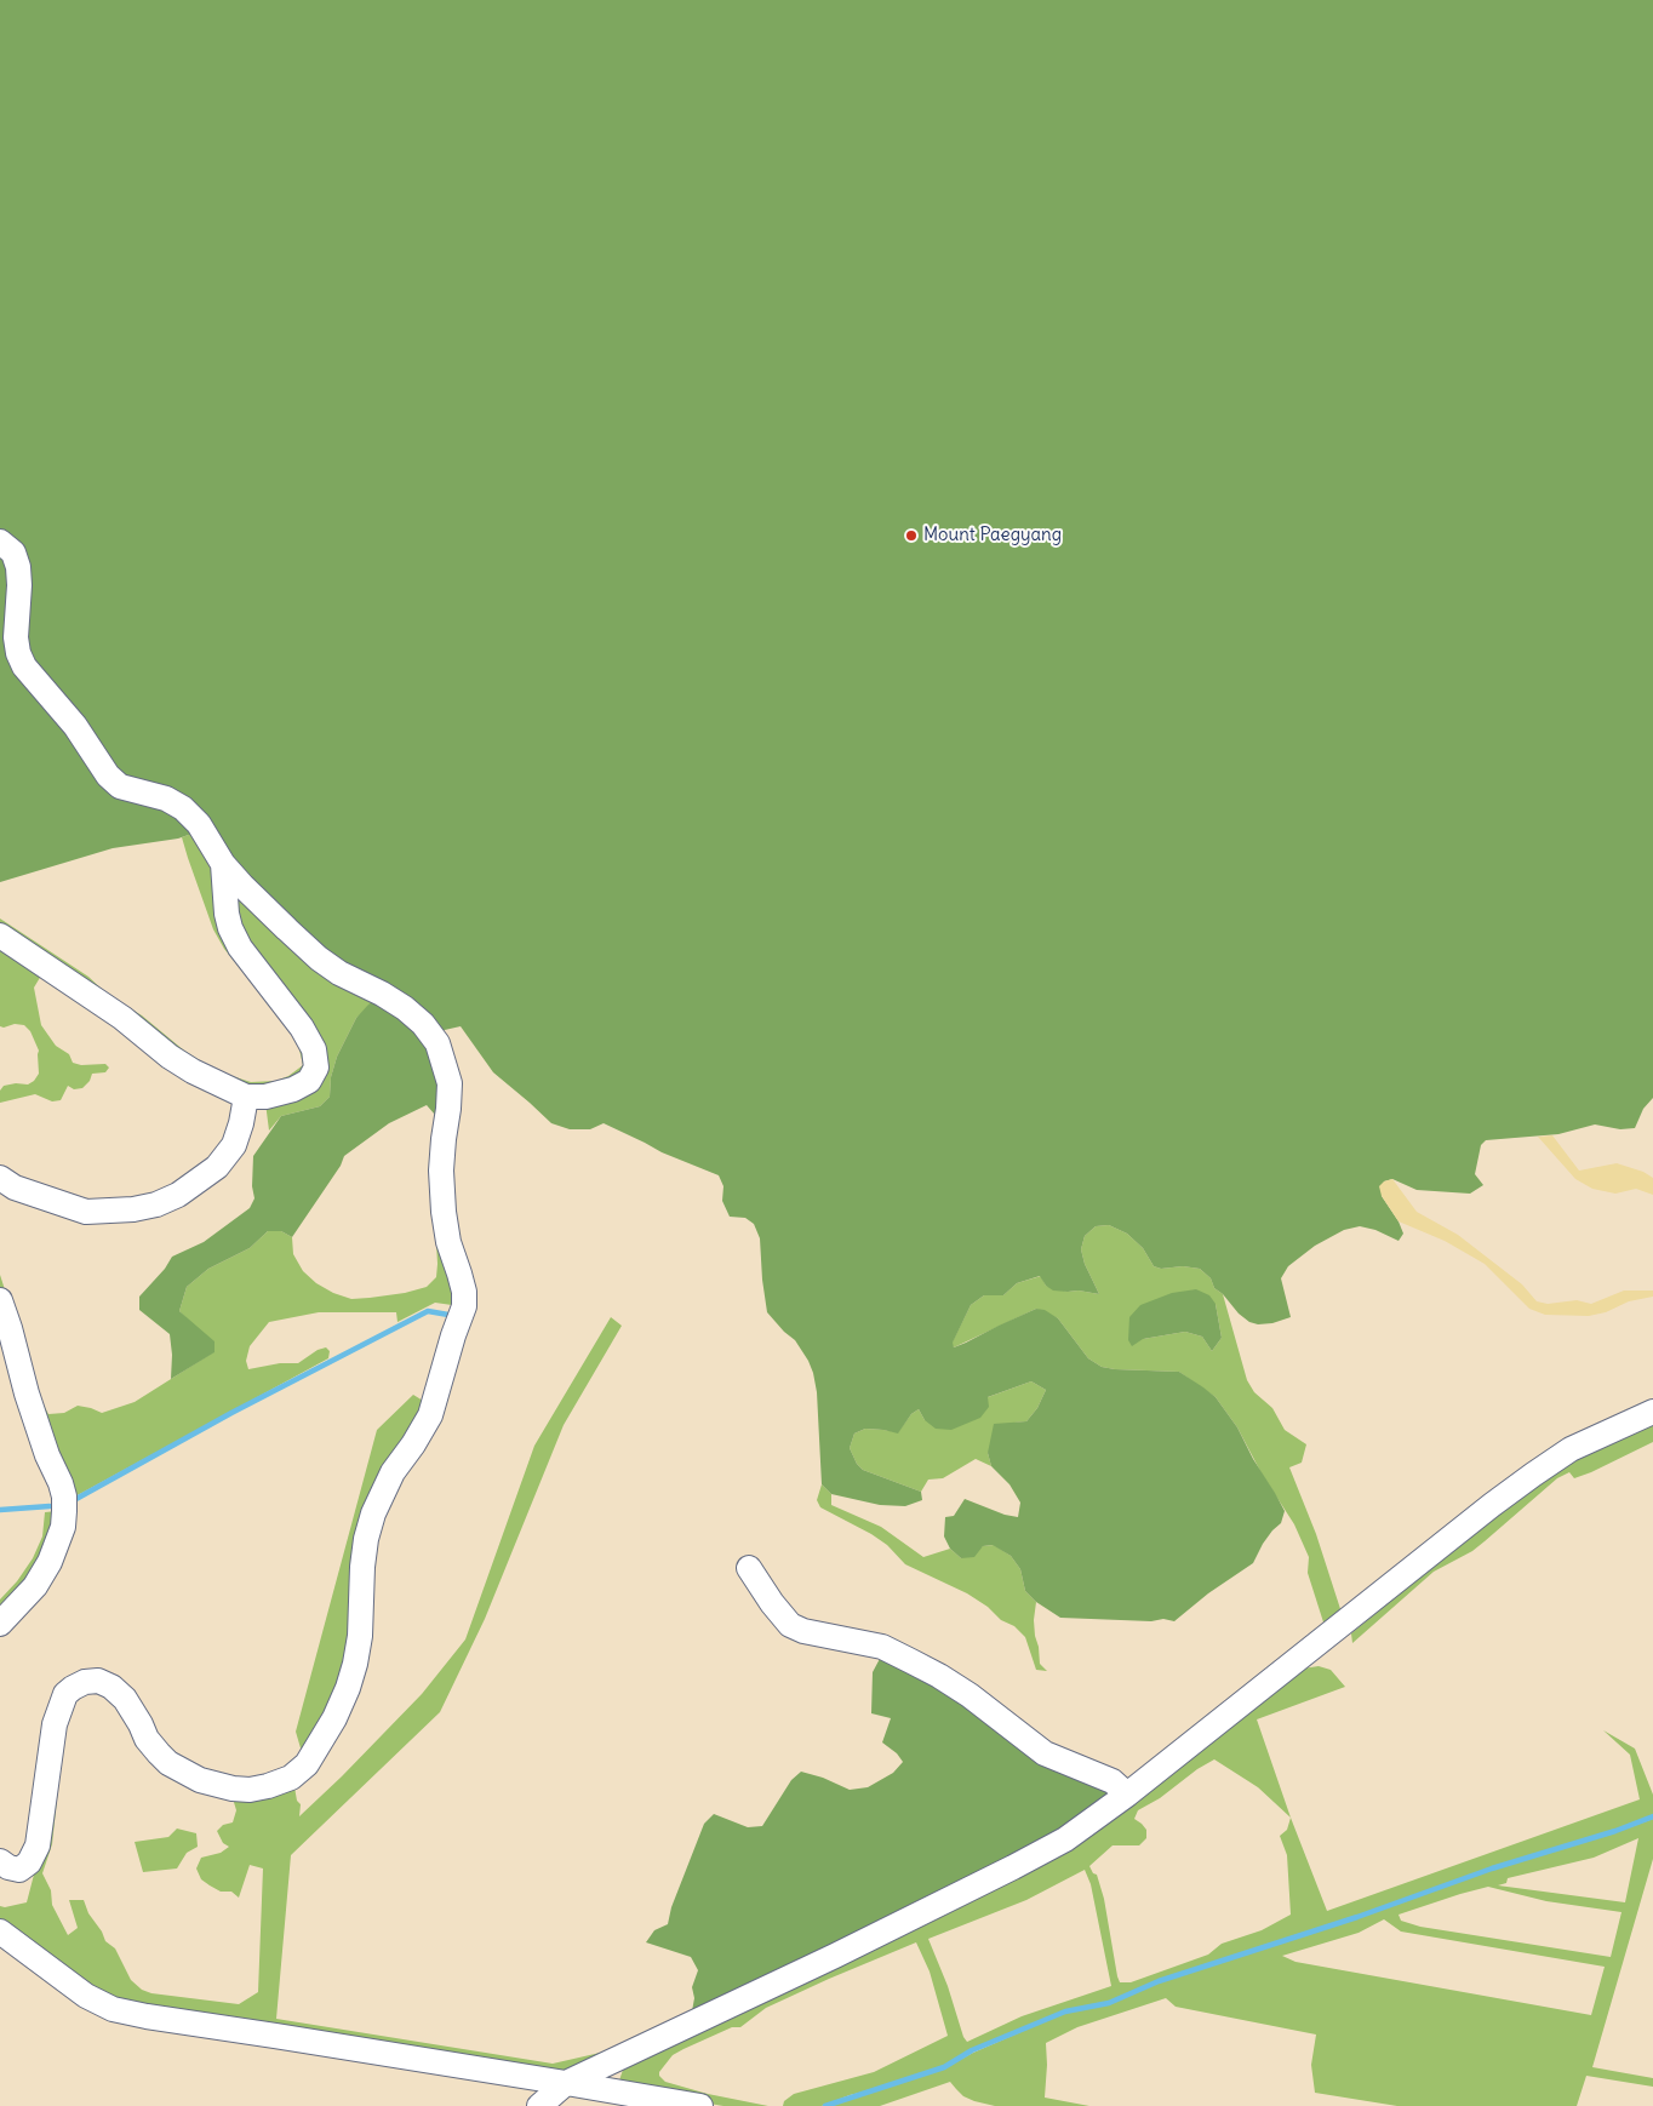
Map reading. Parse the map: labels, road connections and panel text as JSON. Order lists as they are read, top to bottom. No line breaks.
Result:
{"places":["Mount Paegyang"]}
